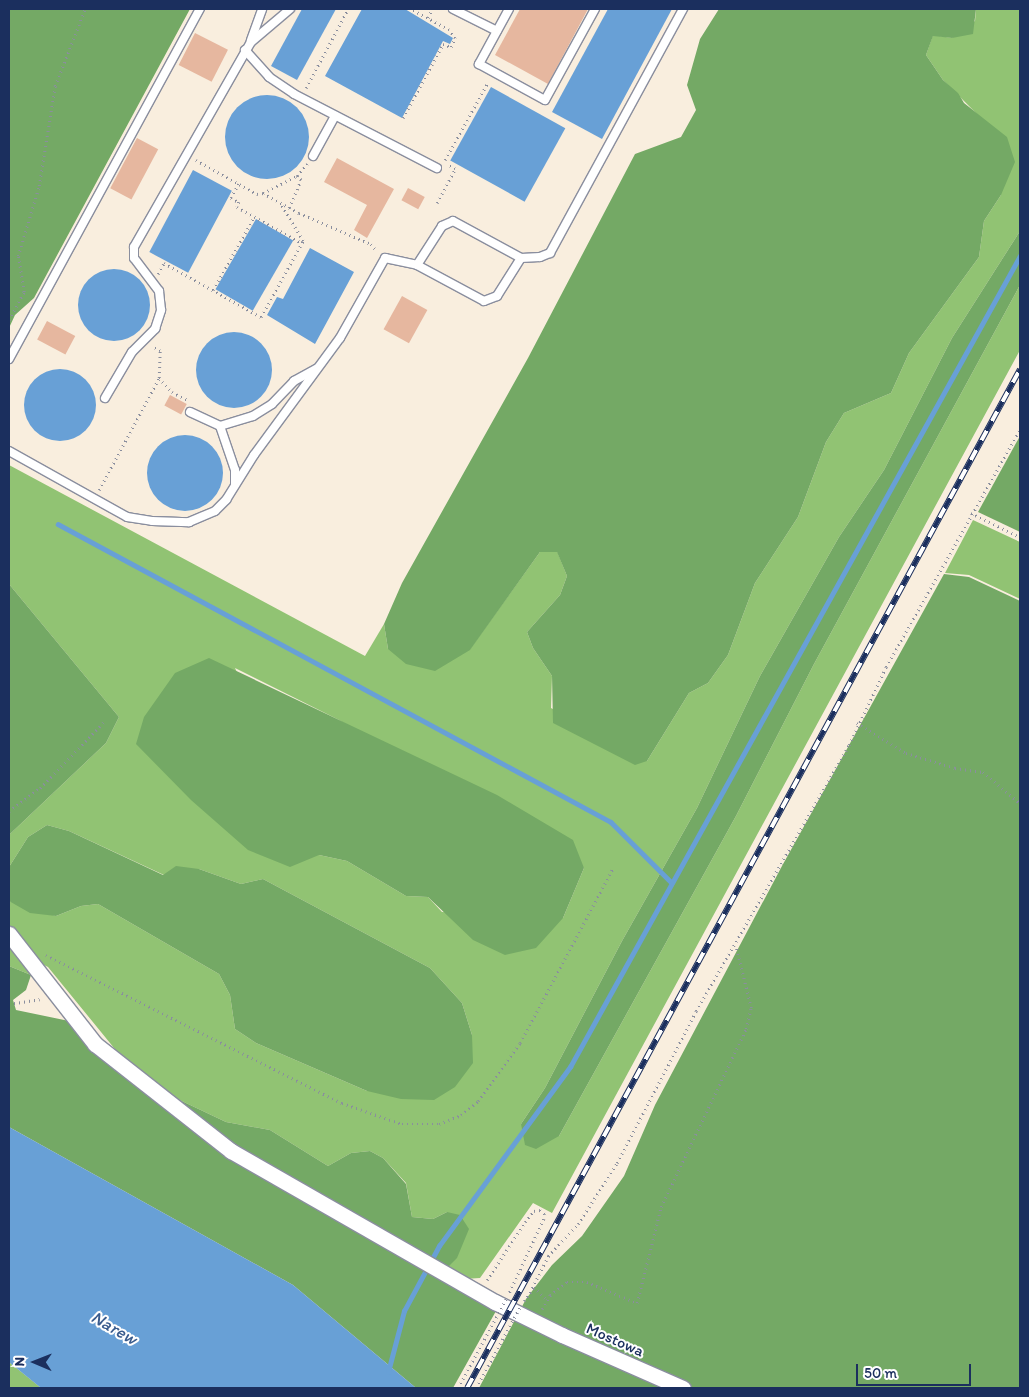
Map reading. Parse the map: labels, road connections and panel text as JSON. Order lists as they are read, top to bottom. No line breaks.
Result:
{"streets":{"street":["Mostowa"]},"water":["Narew"],"scale_bar":"50 m","north":"left"}
